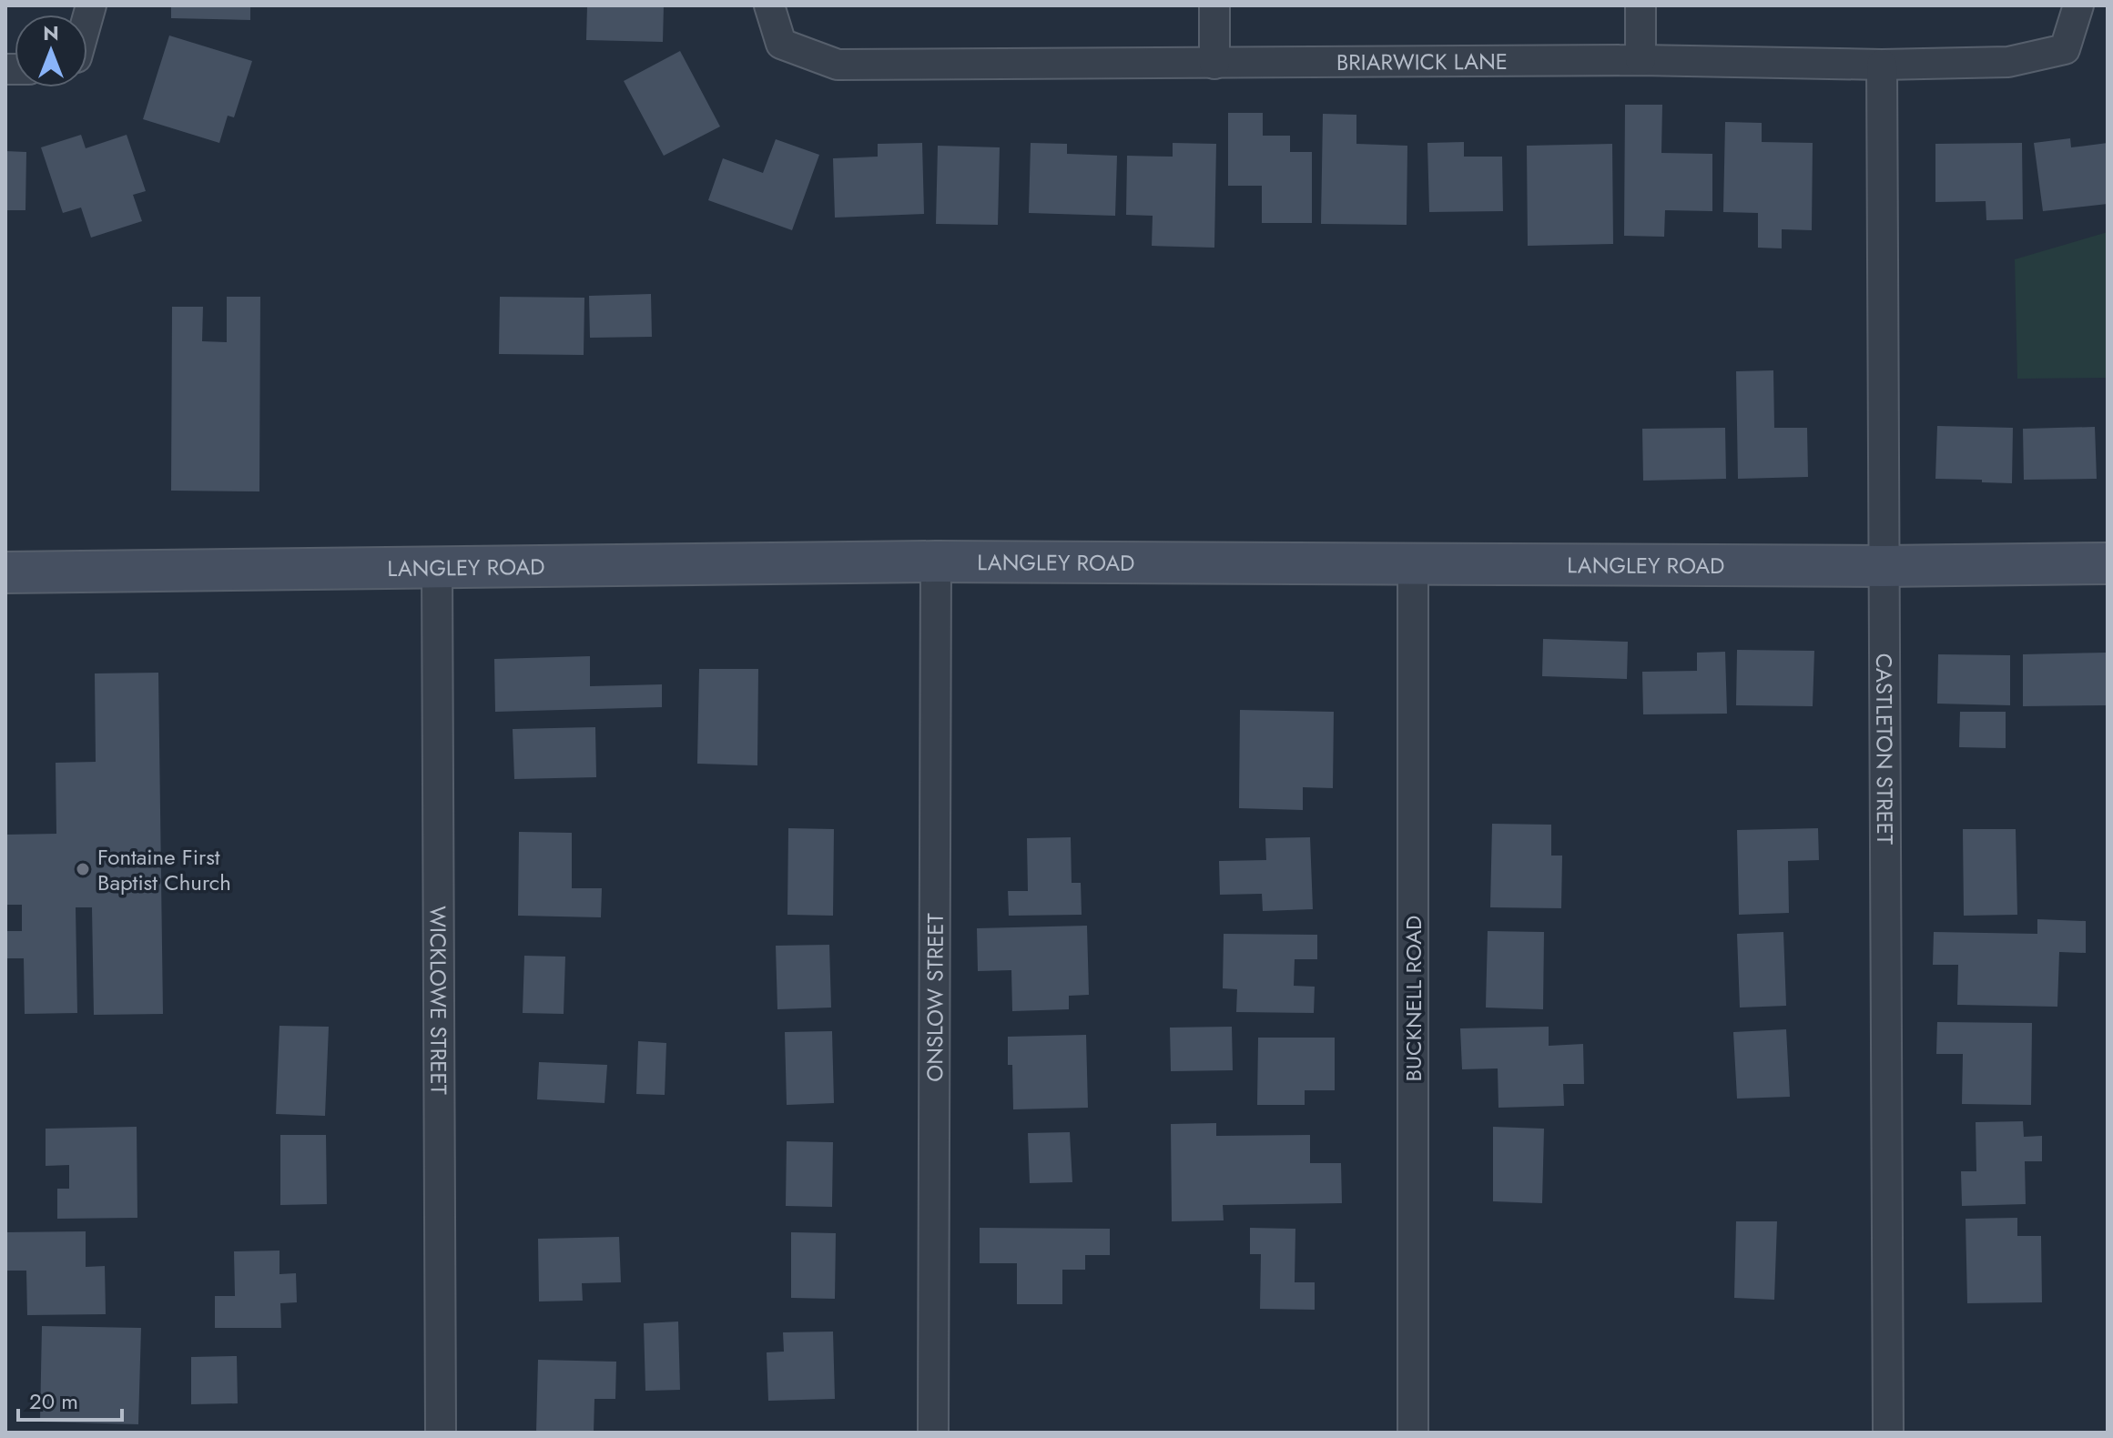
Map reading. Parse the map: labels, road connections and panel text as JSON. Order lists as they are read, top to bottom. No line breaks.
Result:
{"streets":{"street":["BRIARWICK LANE","LANGLEY ROAD","CASTLETON STREET","ONSLOW STREET","BUCKNELL ROAD","WICKLOWE STREET"]},"crossings":[["BRIARWICK LANE","CASTLETON STREET"],["LANGLEY ROAD","CASTLETON STREET"],["LANGLEY ROAD","ONSLOW STREET"],["LANGLEY ROAD","BUCKNELL ROAD"],["LANGLEY ROAD","WICKLOWE STREET"]],"places":["Fontaine First Baptist Church"],"scale_bar":"20 m","north":"top"}
